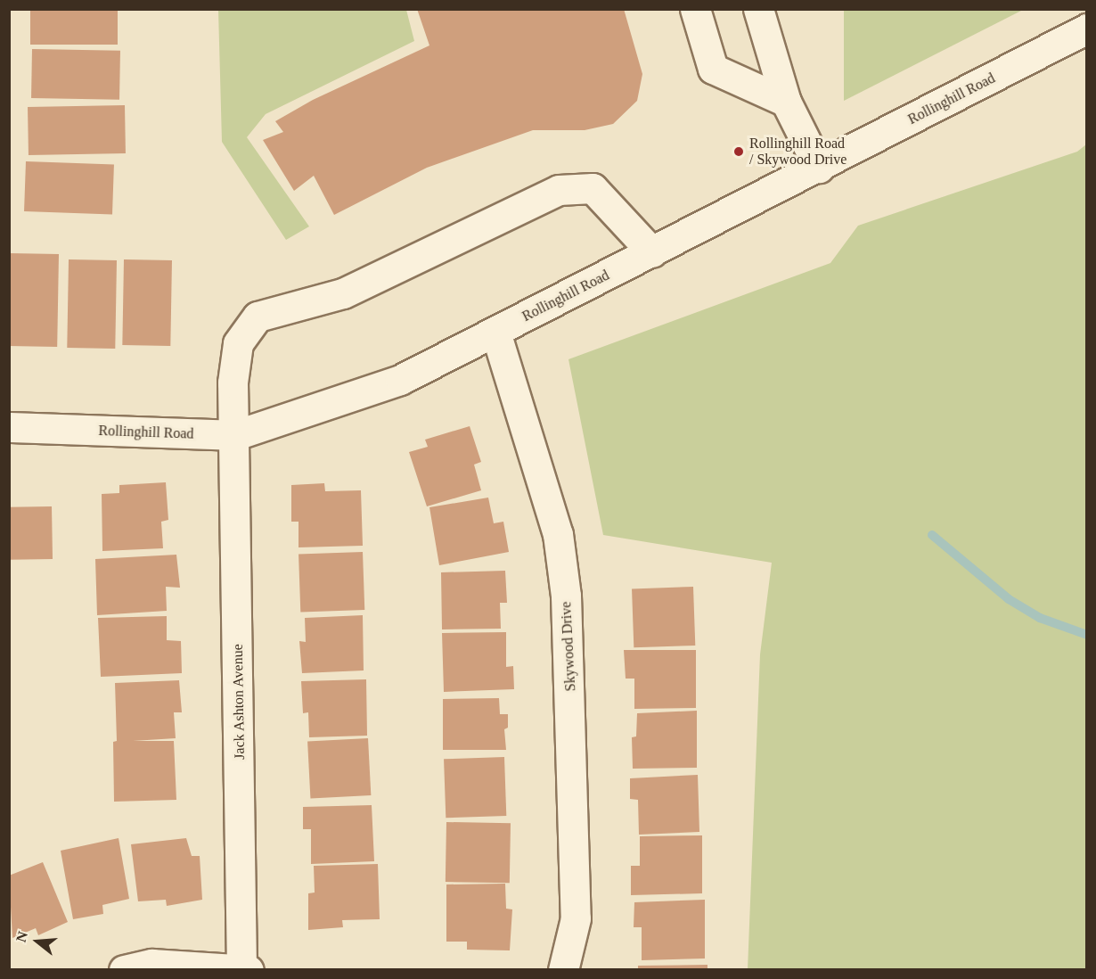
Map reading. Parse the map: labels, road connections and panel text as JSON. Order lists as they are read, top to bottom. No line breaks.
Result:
{"streets":{"street":["Rollinghill Road","Skywood Drive","Jack Ashton Avenue"]},"crossings":[["Rollinghill Road","Skywood Drive"],["Rollinghill Road","Jack Ashton Avenue"]],"places":["Rollinghill Road / Skywood Drive"],"north":"left"}
